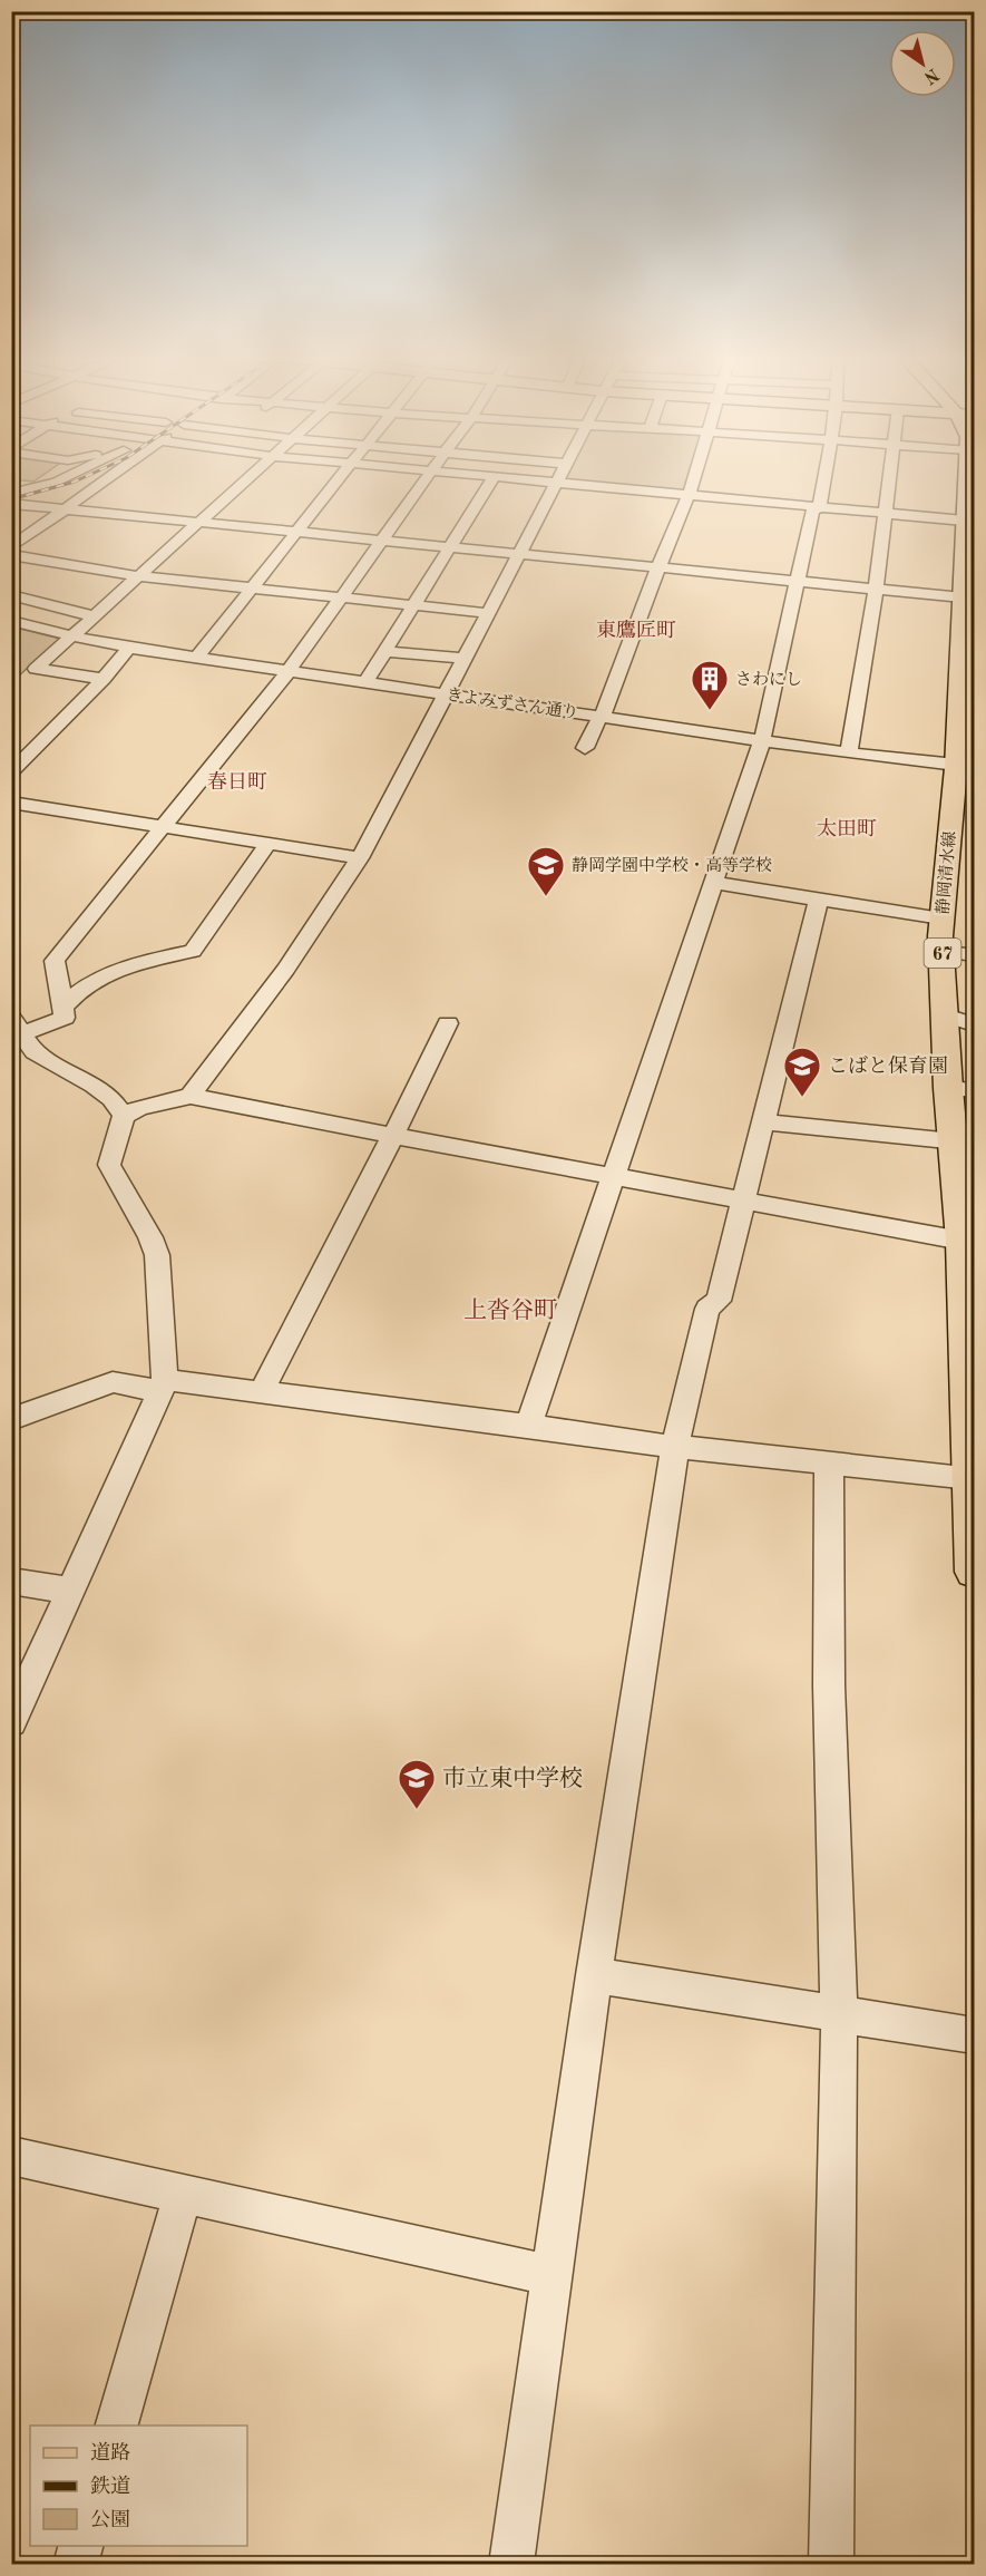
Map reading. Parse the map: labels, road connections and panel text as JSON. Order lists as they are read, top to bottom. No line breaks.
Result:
{"streets":{"main road":["静岡清水線","67"],"street":["きよみずさん通り"]},"crossings":[["きよみずさん通り","静岡清水線"]],"districts":["東鷹匠町","春日町","太田町","上沓谷町"],"places":{"building":["さわにし"],"school or university":["静岡学園中学校・高等学校","こばと保育園","市立東中学校"]},"legend":["道路","鉄道","公園"],"north":"bottom right"}
